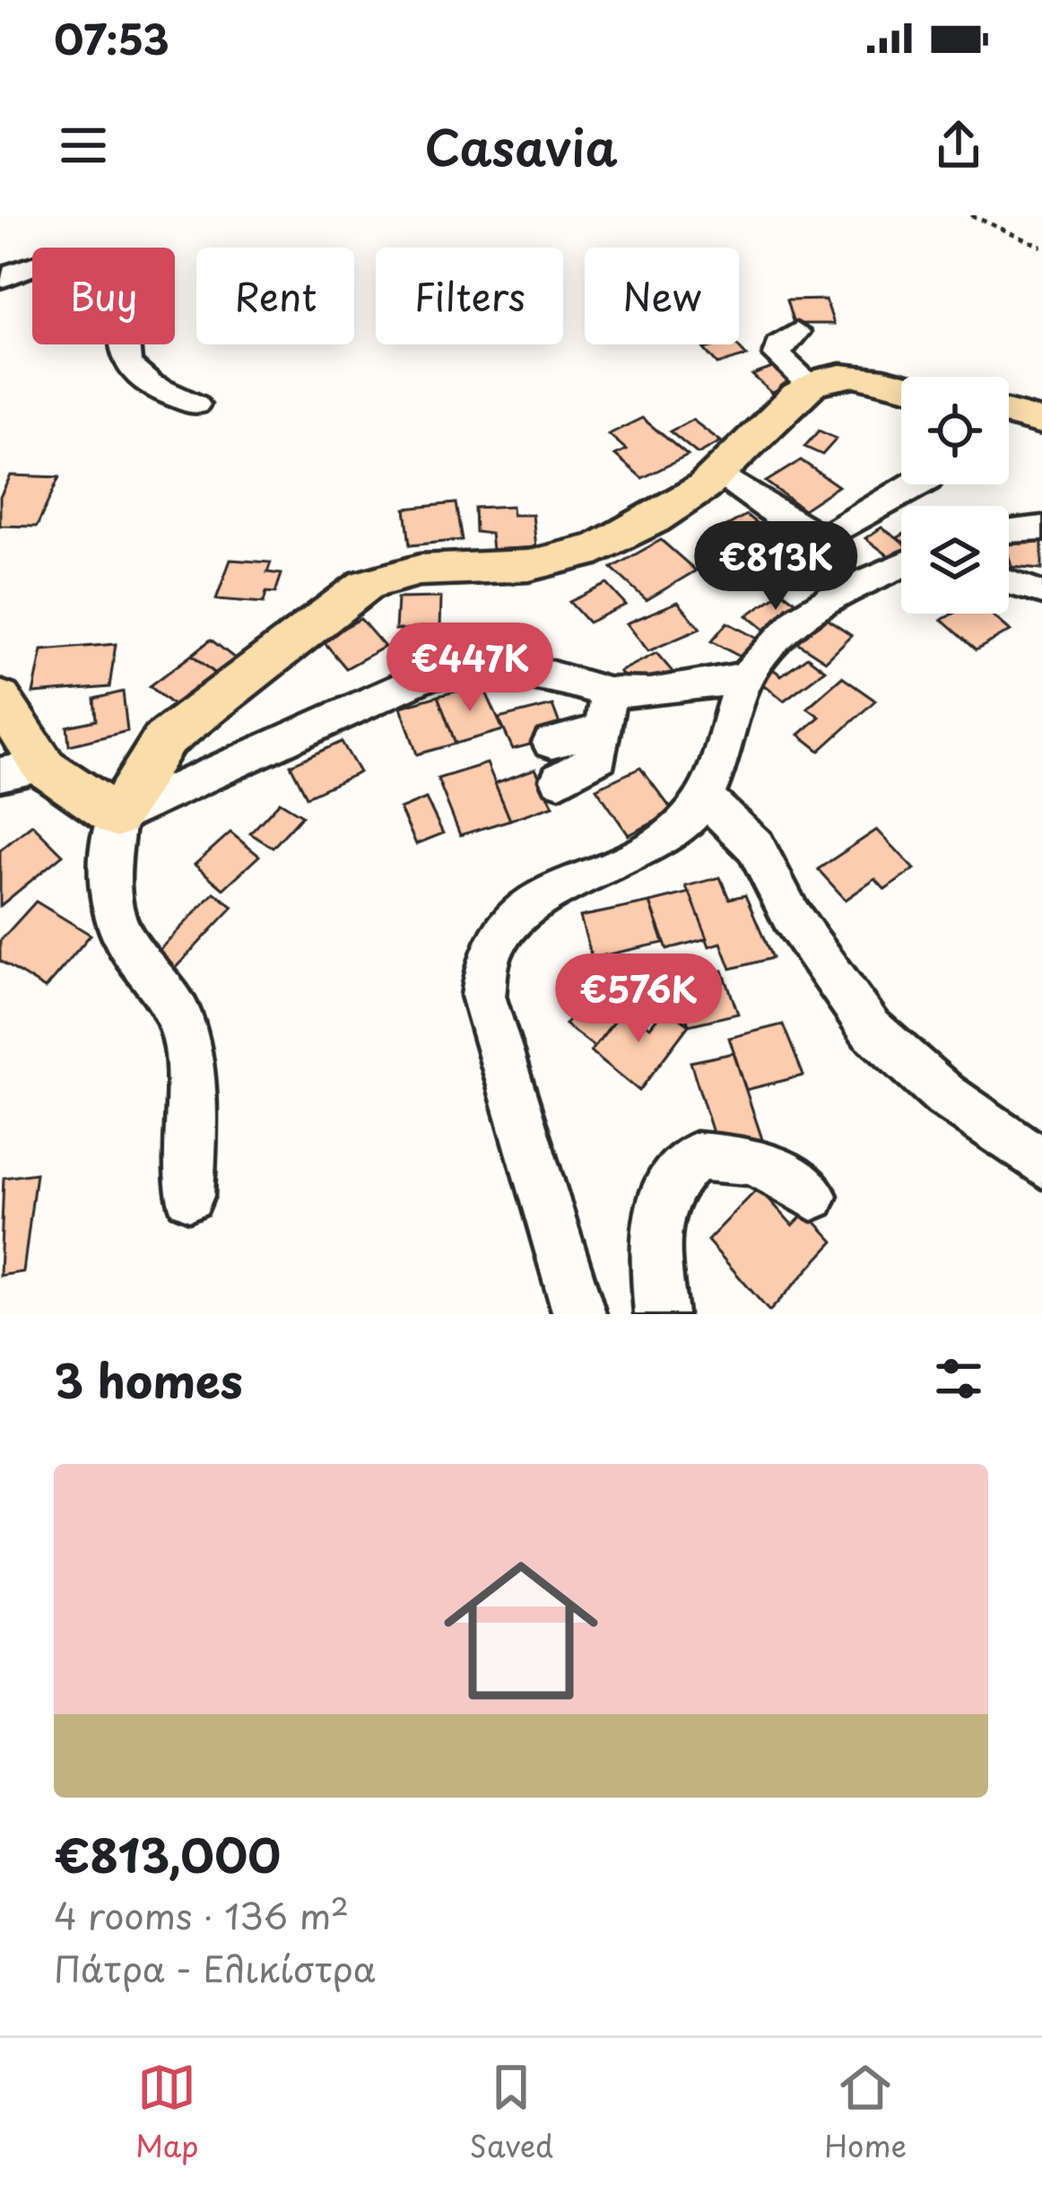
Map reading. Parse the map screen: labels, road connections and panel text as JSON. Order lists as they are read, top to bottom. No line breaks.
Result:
{"page":{"status":"07:53","header":"Casavia","chip":["Buy","Rent","Filters","New"],"price":["€813K","€447K","€576K"],"heading":"3 homes","list":[{"name":"€813,000","note":"4 rooms · 136 m² · Πάτρα - Ελικίστρα"}],"tabs":["Map","Saved","Home"]}}
